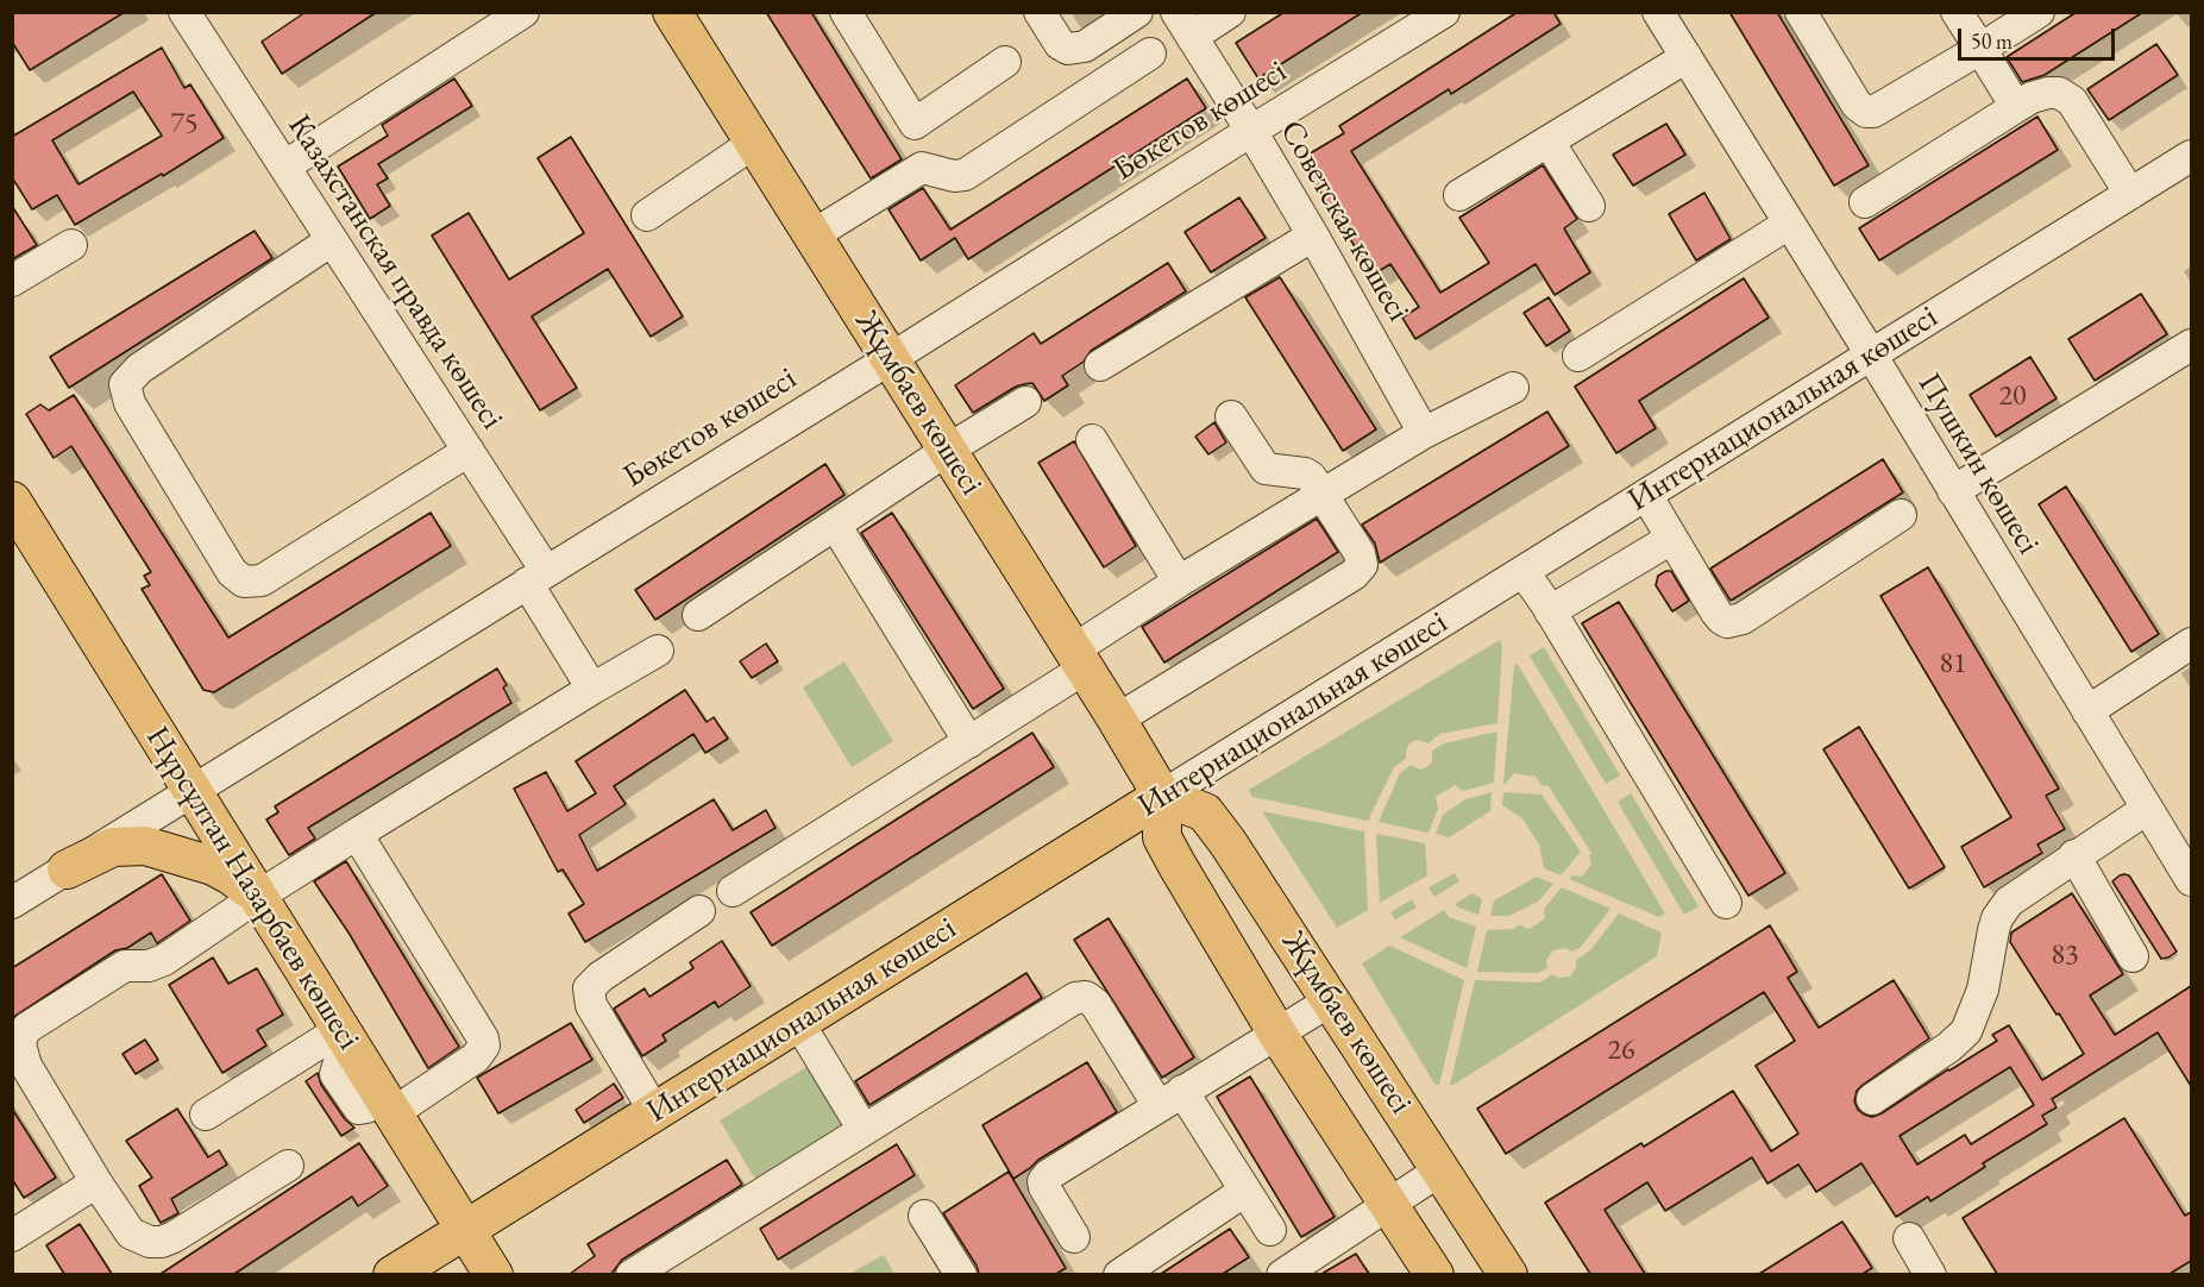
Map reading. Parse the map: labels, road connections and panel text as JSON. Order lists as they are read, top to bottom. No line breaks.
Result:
{"streets":{"main road":["Жұмбаев көшесі","Интернациональная көшесі","Нұрсұлтан Назарбаев көшесі"],"street":["Бөкетов көшесі","Советская көшесі","Казахстанская правда көшесі","Пушкин көшесі"]},"crossings":[["Бөкетов көшесі","Советская көшесі"],["Бөкетов көшесі","Казахстанская правда көшесі"],["Бөкетов көшесі","Жұмбаев көшесі"],["Бөкетов көшесі","Нұрсұлтан Назарбаев көшесі"],["Жұмбаев көшесі","Интернациональная көшесі"],["Интернациональная көшесі","Пушкин көшесі"],["Интернациональная көшесі","Нұрсұлтан Назарбаев көшесі"]],"house_numbers":["75","20","81","83","26"],"scale_bar":"50 m"}
